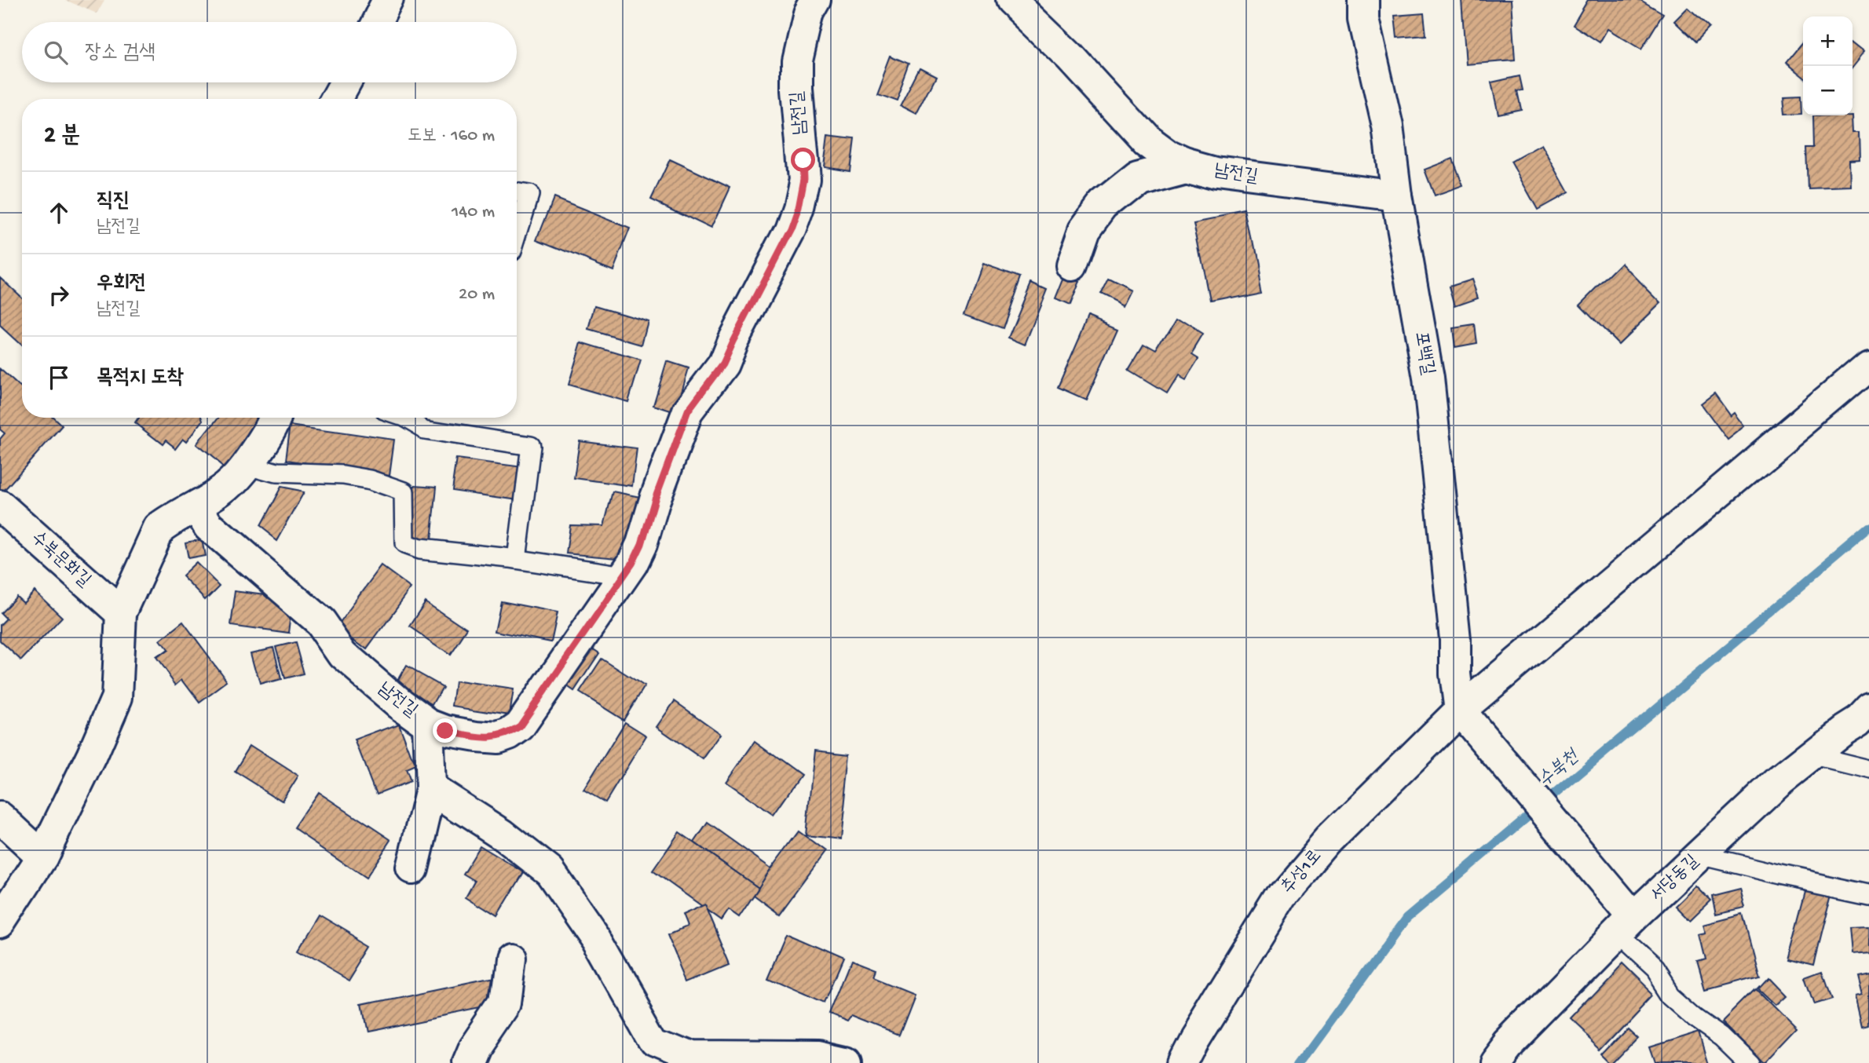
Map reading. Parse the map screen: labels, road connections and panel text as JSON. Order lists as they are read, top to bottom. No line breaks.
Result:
{"streets":{"street":["남전길","포백길","수북문화길","추성1로","서당동길"]},"crossings":[["남전길","포백길"],["포백길","추성1로"]],"water":["수북천"],"page":{"map_buttons":["+","−"],"search":"장소 검색","heading":["2 분","도보 · 160 m"],"list":[["직진","남전길","140 m"],["우회전","남전길","20 m"],"목적지 도착"]}}
